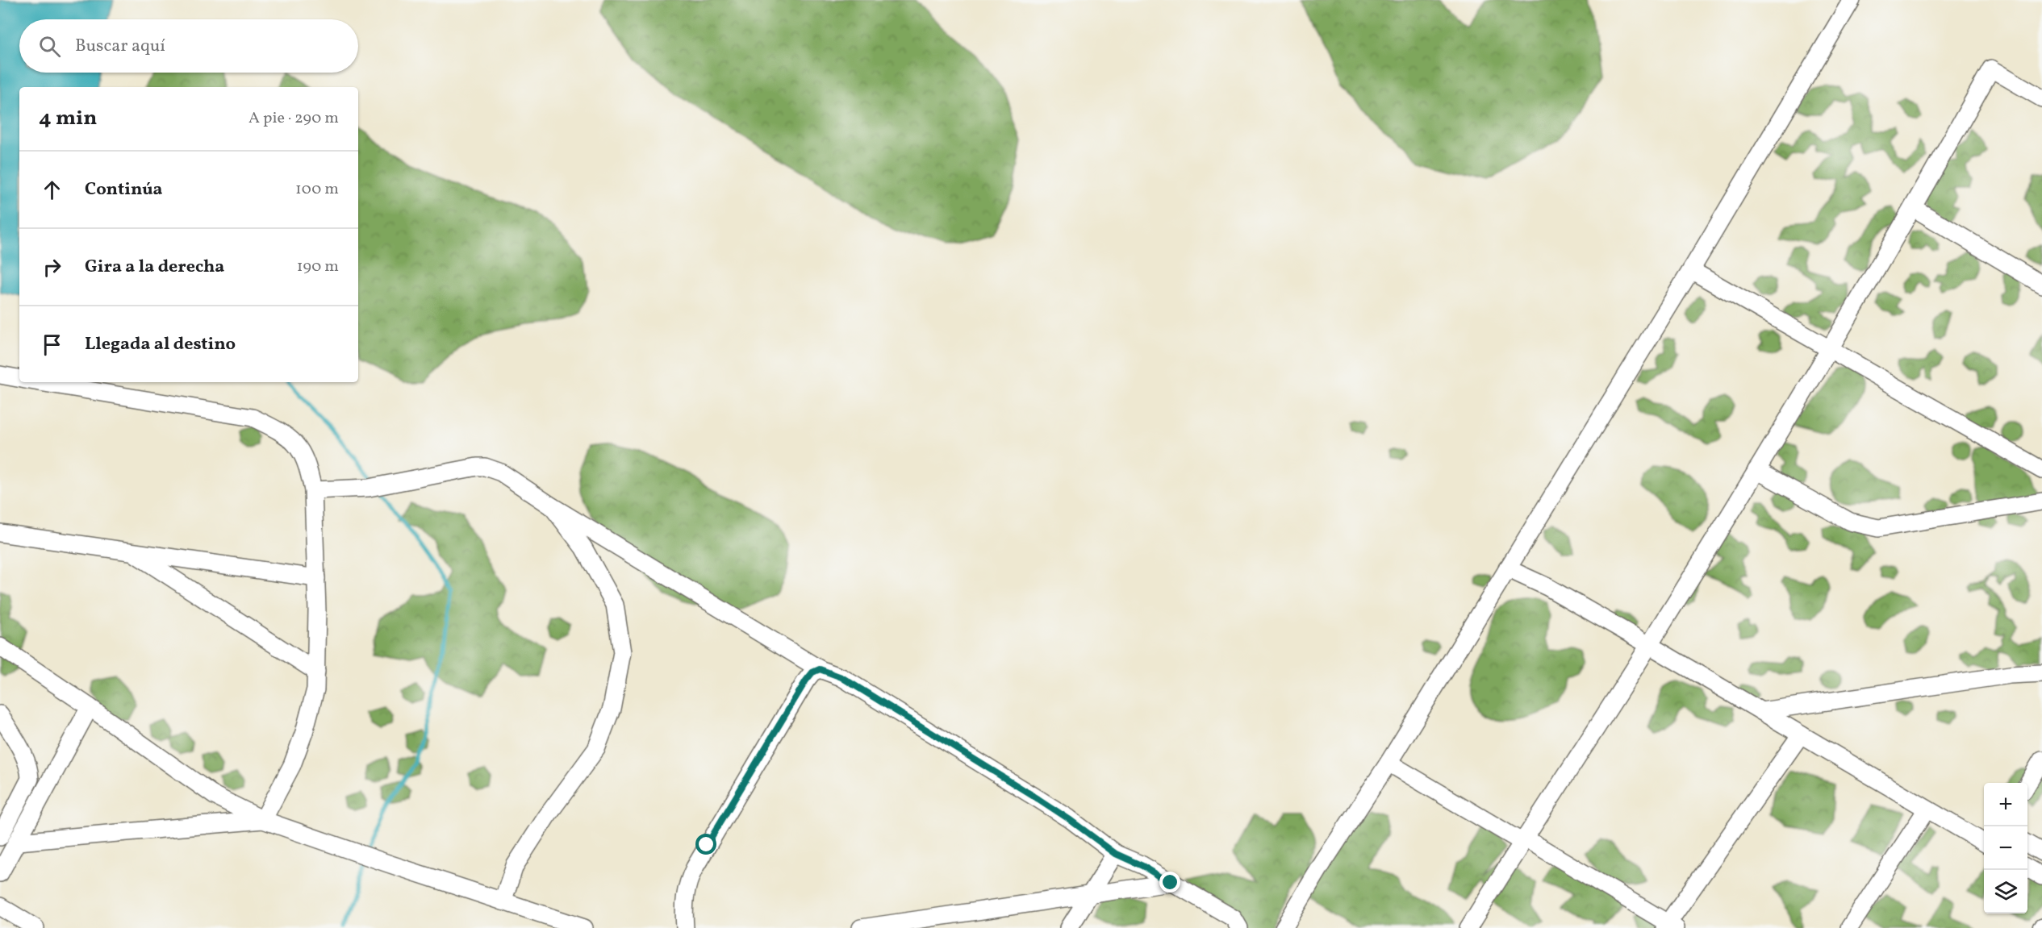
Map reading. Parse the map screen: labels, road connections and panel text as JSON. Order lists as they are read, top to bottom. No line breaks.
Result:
{"page":{"search":"Buscar aquí","heading":["4 min","A pie · 290 m"],"list":[["Continúa","100 m"],["Gira a la derecha","190 m"],"Llegada al destino"],"map_buttons":["+","−"]}}
